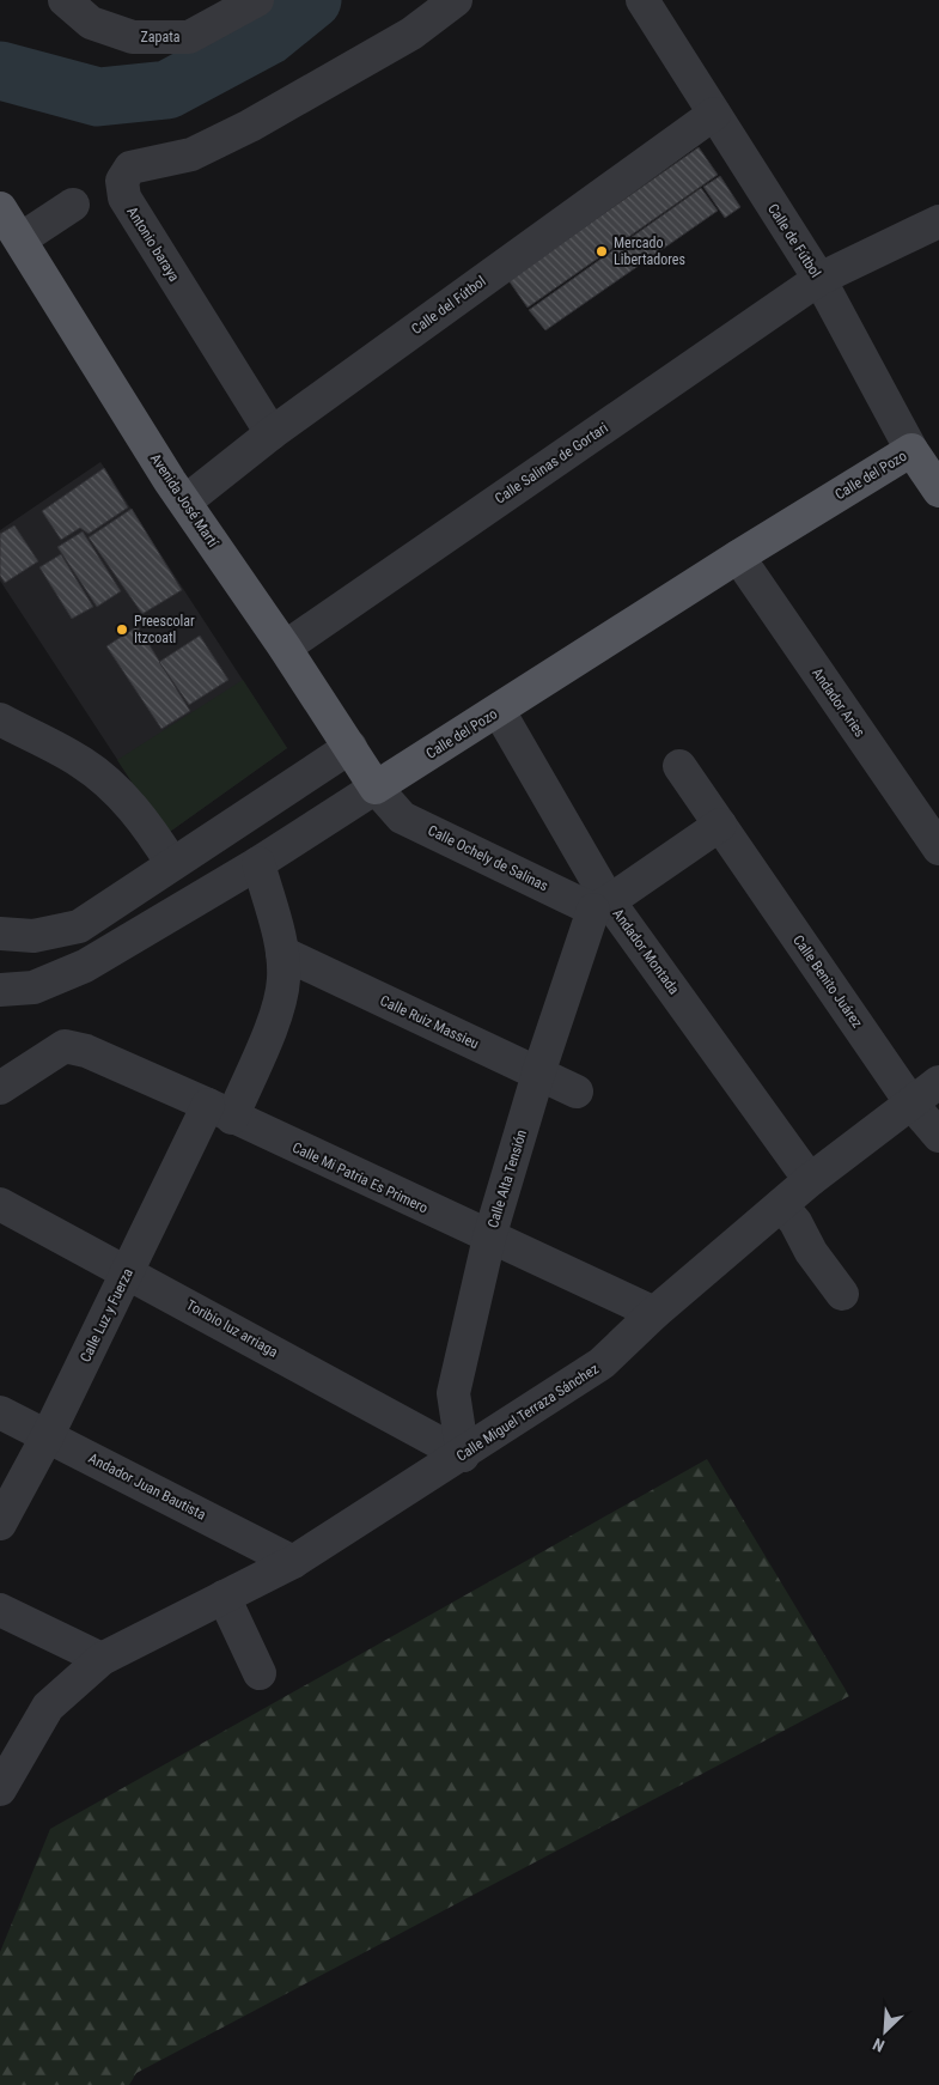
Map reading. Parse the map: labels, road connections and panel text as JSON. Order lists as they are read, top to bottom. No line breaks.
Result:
{"streets":{"main road":["Calle de Fútbol","Calle del Pozo","Avenida José Martí"],"street":["Zapata","Antonio baraya","Calle del Fútbol","Calle Salinas de Gortari","Andador Aries","Calle Ochely de Salinas","Andador Montada","Calle Benito Juárez","Calle Ruiz Massieu","Calle Mi Patria Es Primero","Calle Alta Tensión","Calle Luz y Fuerza","Toribio luz arriaga","Calle Miguel Terraza Sánchez","Andador Juan Bautista"]},"crossings":[["Calle de Fútbol","Calle del Fútbol"],["Calle de Fútbol","Calle Salinas de Gortari"],["Calle de Fútbol","Calle del Pozo"],["Antonio baraya","Calle del Fútbol"],["Calle del Fútbol","Avenida José Martí"],["Calle Salinas de Gortari","Avenida José Martí"],["Calle del Pozo","Avenida José Martí"],["Calle del Pozo","Andador Aries"],["Calle del Pozo","Calle Ochely de Salinas"],["Calle del Pozo","Andador Montada"],["Calle del Pozo","Calle Luz y Fuerza"],["Avenida José Martí","Calle Ochely de Salinas"],["Calle Ochely de Salinas","Andador Montada"],["Calle Ochely de Salinas","Calle Alta Tensión"],["Andador Montada","Calle Alta Tensión"],["Andador Montada","Calle Miguel Terraza Sánchez"],["Calle Benito Juárez","Calle Miguel Terraza Sánchez"],["Calle Ruiz Massieu","Calle Alta Tensión"],["Calle Ruiz Massieu","Calle Luz y Fuerza"],["Calle Mi Patria Es Primero","Calle Alta Tensión"],["Calle Mi Patria Es Primero","Calle Luz y Fuerza"],["Calle Mi Patria Es Primero","Calle Miguel Terraza Sánchez"],["Calle Alta Tensión","Toribio luz arriaga"],["Calle Alta Tensión","Calle Miguel Terraza Sánchez"],["Calle Luz y Fuerza","Toribio luz arriaga"],["Calle Luz y Fuerza","Andador Juan Bautista"],["Toribio luz arriaga","Calle Miguel Terraza Sánchez"],["Calle Miguel Terraza Sánchez","Andador Juan Bautista"]],"places":["Mercado Libertadores","Preescolar Itzcoatl"],"north":"bottom left"}
